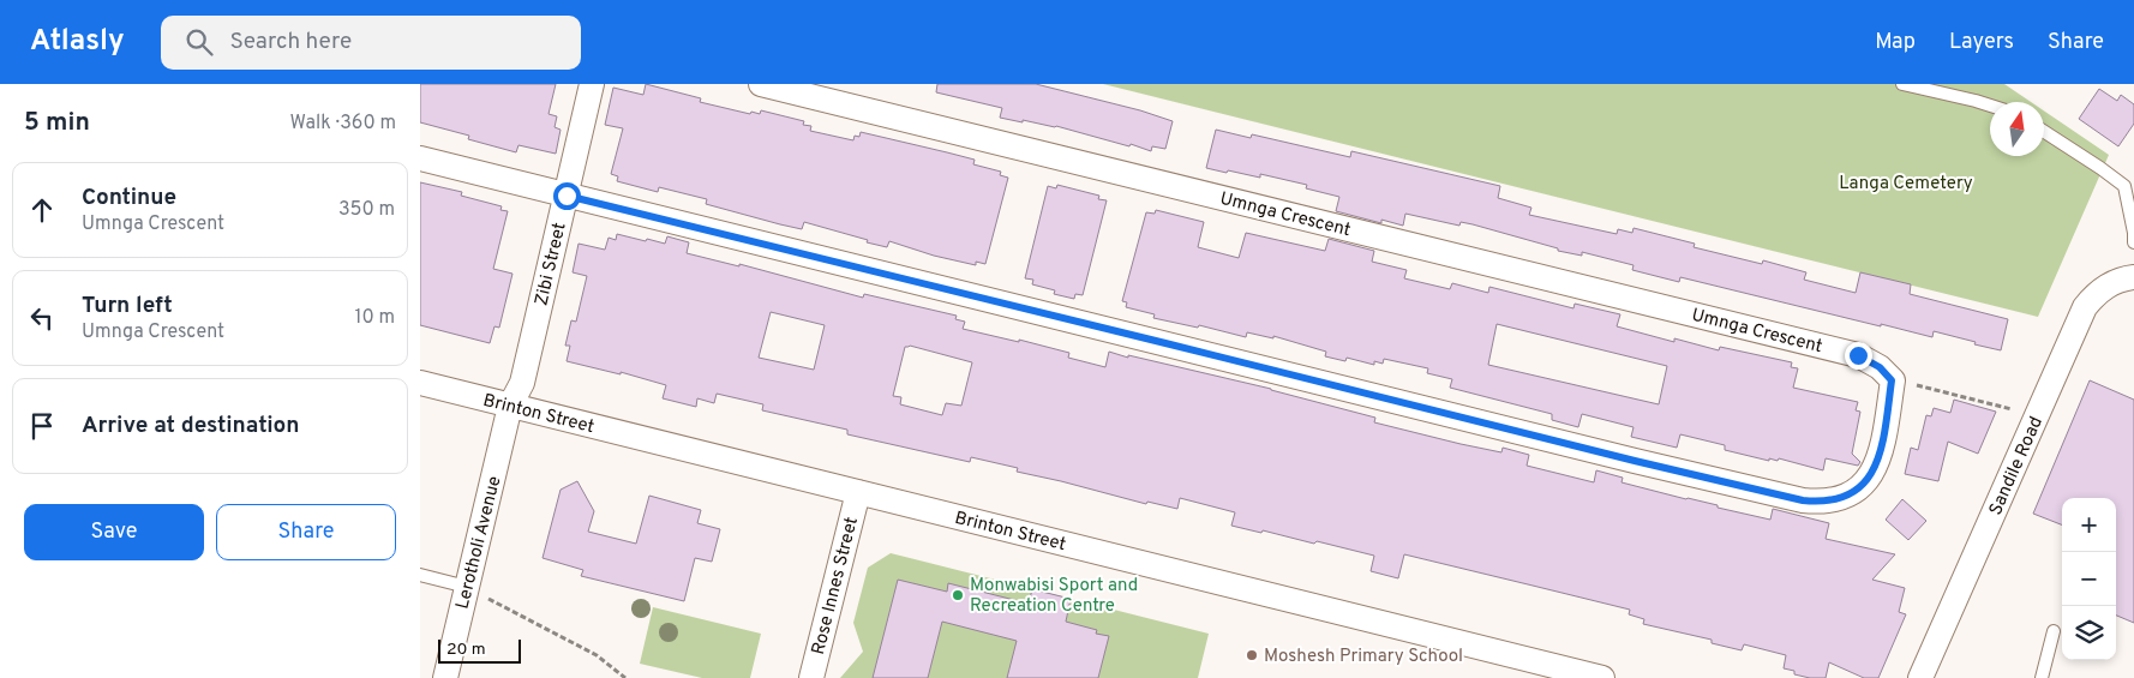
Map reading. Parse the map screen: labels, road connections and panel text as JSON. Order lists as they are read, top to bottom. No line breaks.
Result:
{"streets":{"street":["Umnga Crescent","Zibi Street","Brinton Street","Sandile Road","Lerotholi Avenue","Rose Innes Street"]},"crossings":[["Zibi Street","Brinton Street"],["Zibi Street","Lerotholi Avenue"],["Brinton Street","Lerotholi Avenue"],["Brinton Street","Rose Innes Street"]],"parks":["Langa Cemetery"],"places":["Monwabisi Sport and Recreation Centre","Moshesh Primary School"],"scale_bar":"20 m","north":"top","page":{"header":"Atlasly","search":"Search here","nav":["Map","Layers","Share"],"heading":["5 min","Walk · 360 m"],"list":[["Continue","Umnga Crescent","350 m"],["Turn left","Umnga Crescent","10 m"],"Arrive at destination"],"buttons":["Save","Share"],"map_buttons":["+","−"],"scale":"20 m"}}
